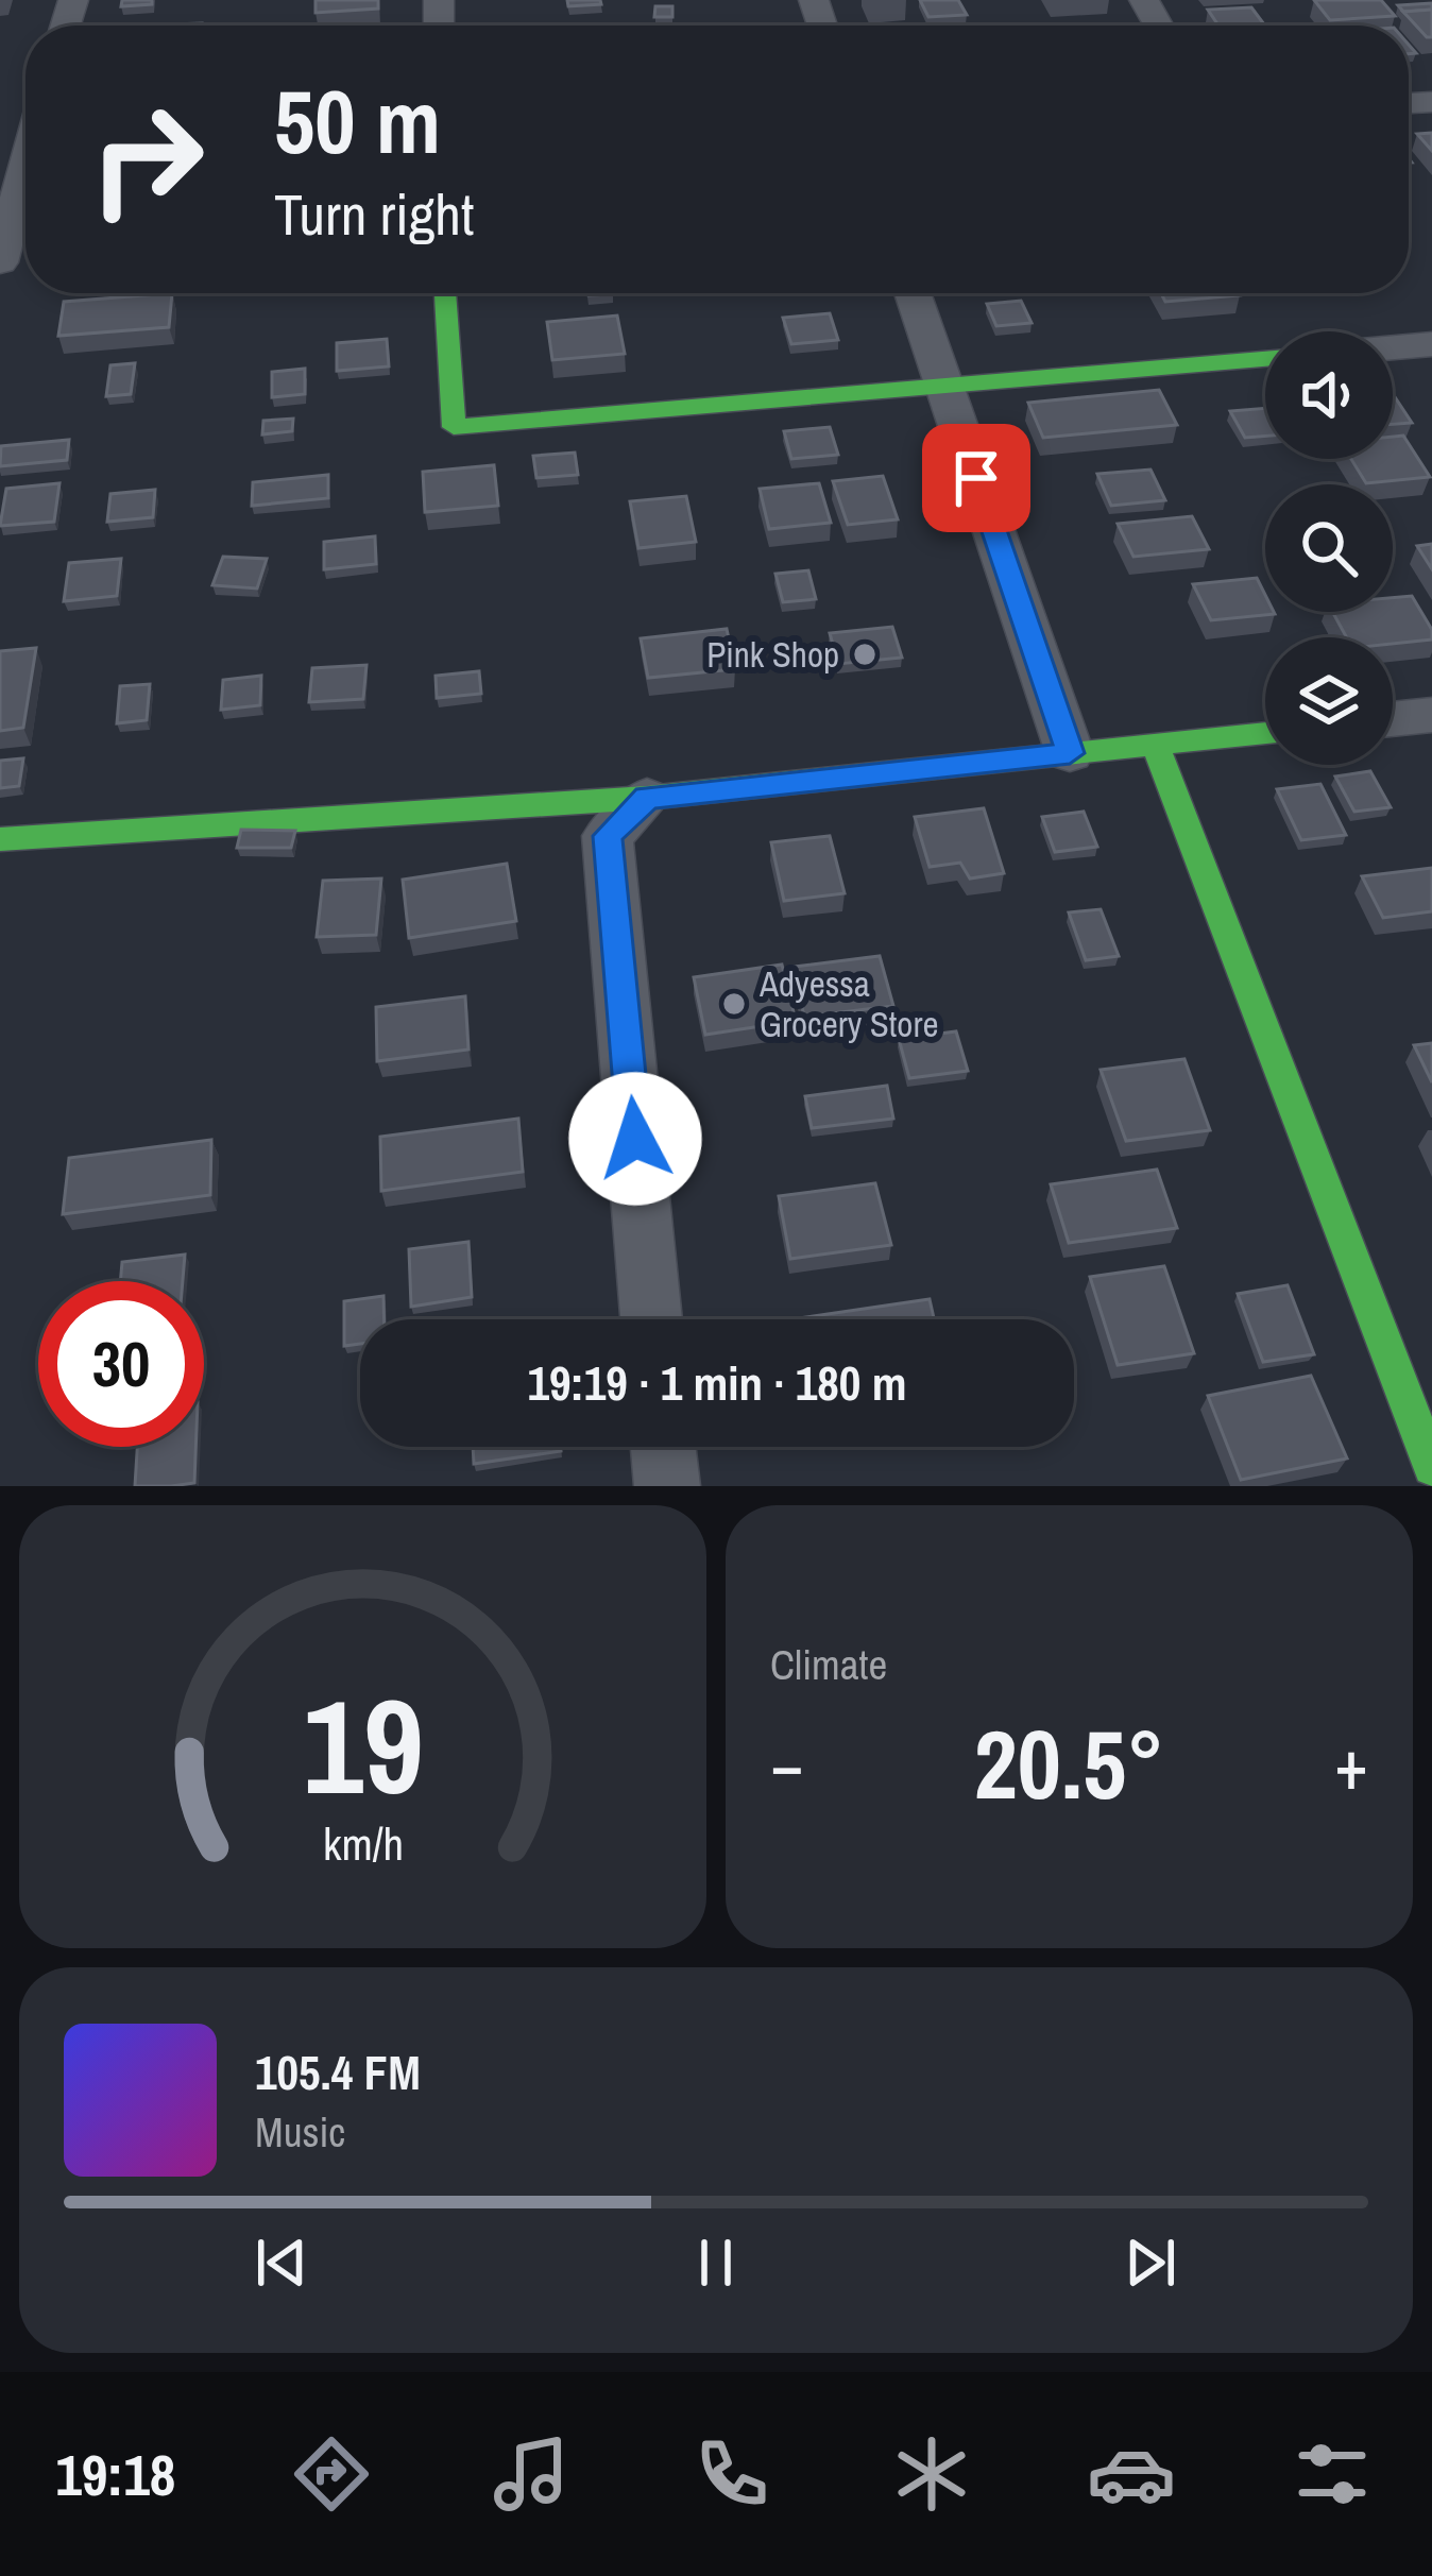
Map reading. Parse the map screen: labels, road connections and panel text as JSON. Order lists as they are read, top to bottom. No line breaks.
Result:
{"places":["Pink Shop","Adyessa Grocery Store"],"page":{"turn":["50 m","Turn right"],"limit":"30","trip":"19:19 · 1 min · 180 m","tile":"Climate","heat":["−","20.5°","+"],"song":["105.4 FM","Music"],"tabs":"19:18","gauge":["19","km/h"]}}
